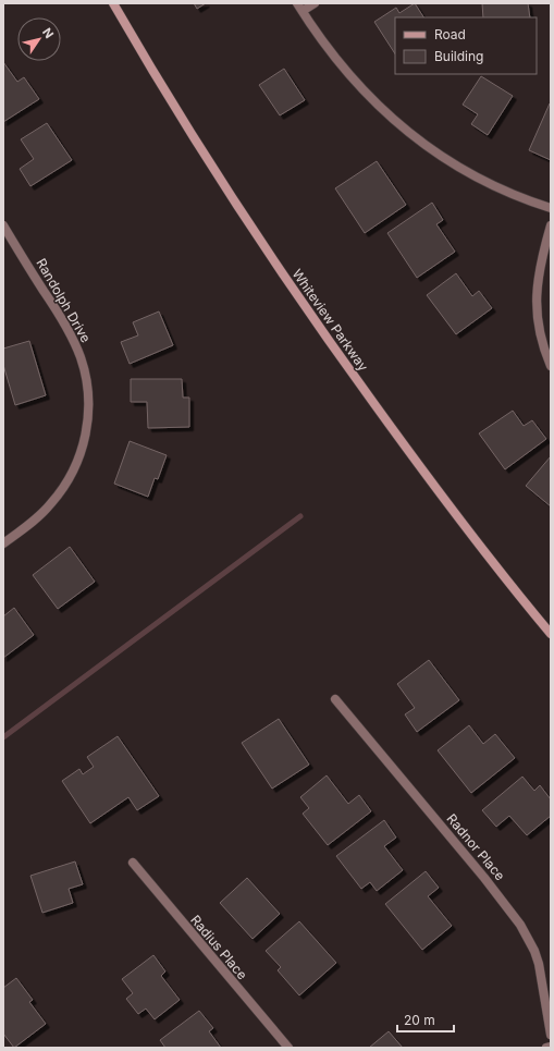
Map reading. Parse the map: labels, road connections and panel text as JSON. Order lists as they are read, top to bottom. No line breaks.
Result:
{"streets":{"street":["Randolph Drive","Whiteview Parkway","Radnor Place","Radius Place"]},"legend":["Road","Building"],"scale_bar":"20 m","north":"top right"}
